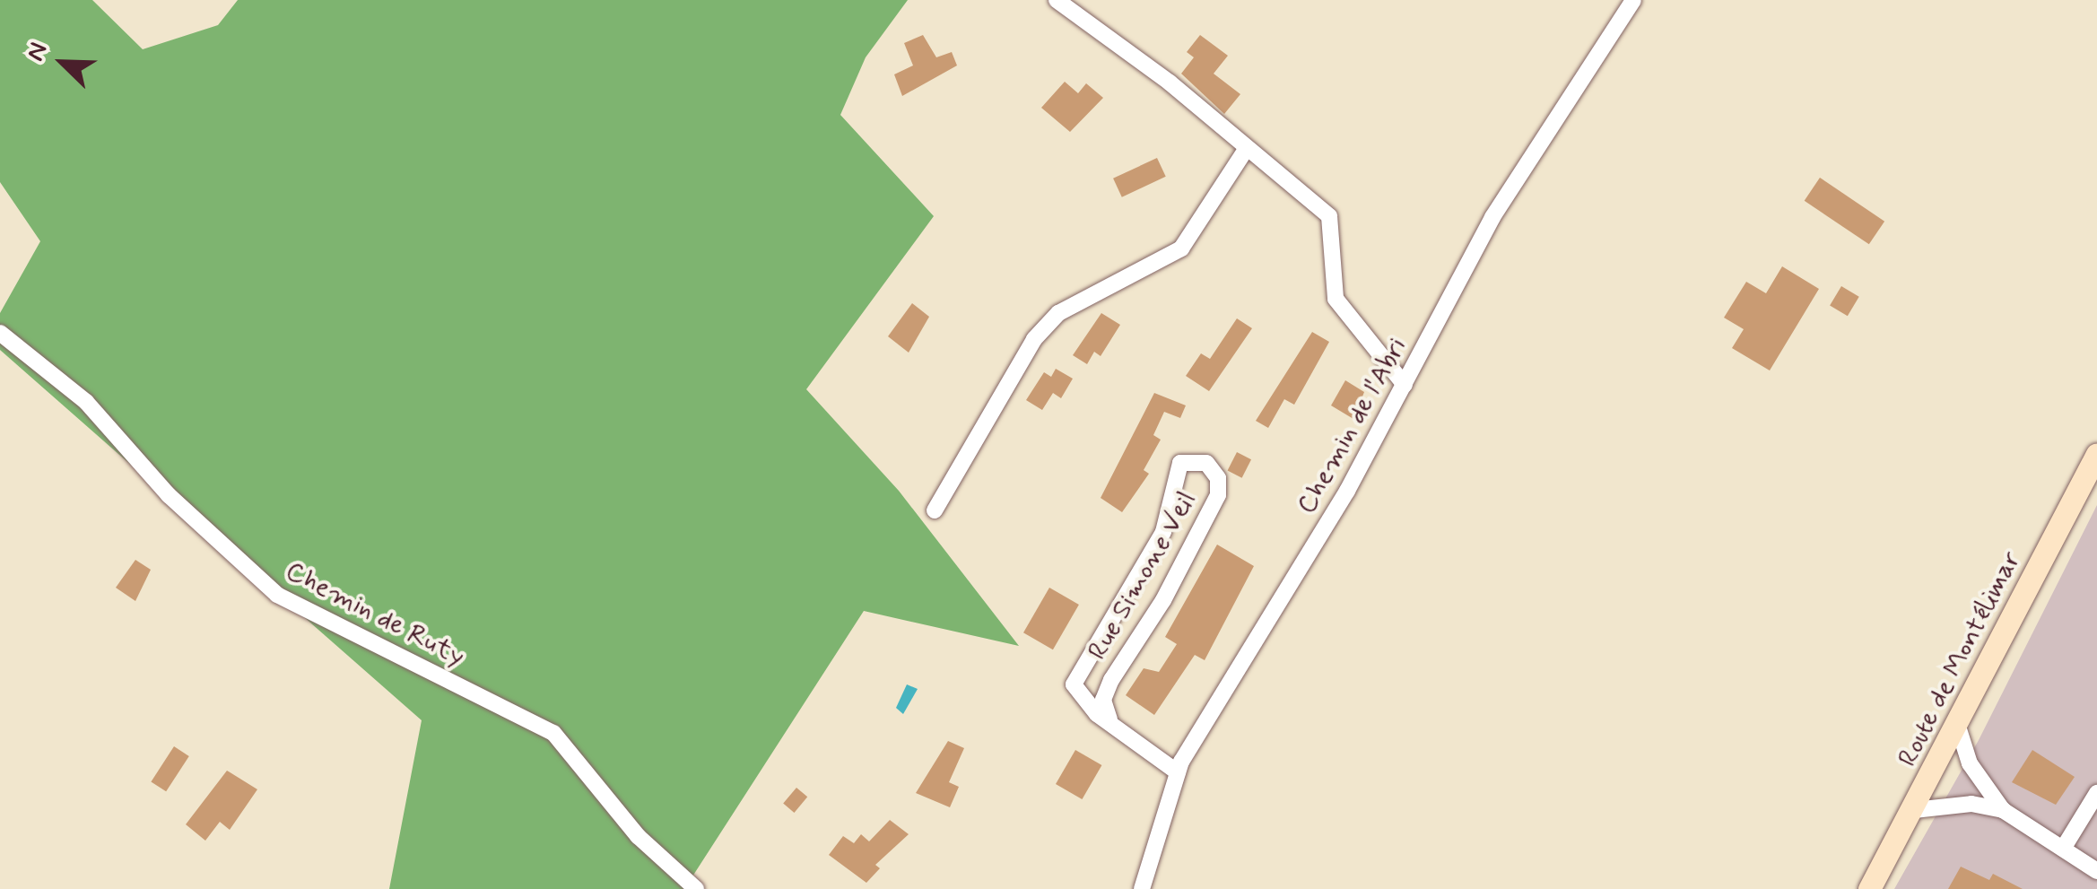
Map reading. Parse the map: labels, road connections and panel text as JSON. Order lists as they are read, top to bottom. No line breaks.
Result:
{"streets":{"main road":["Route de Montélimar"],"street":["Chemin de l'Abri","Rue Simone Veil","Chemin de Ruty"]},"crossings":[["Chemin de l'Abri","Rue Simone Veil"]],"north":"top left"}
